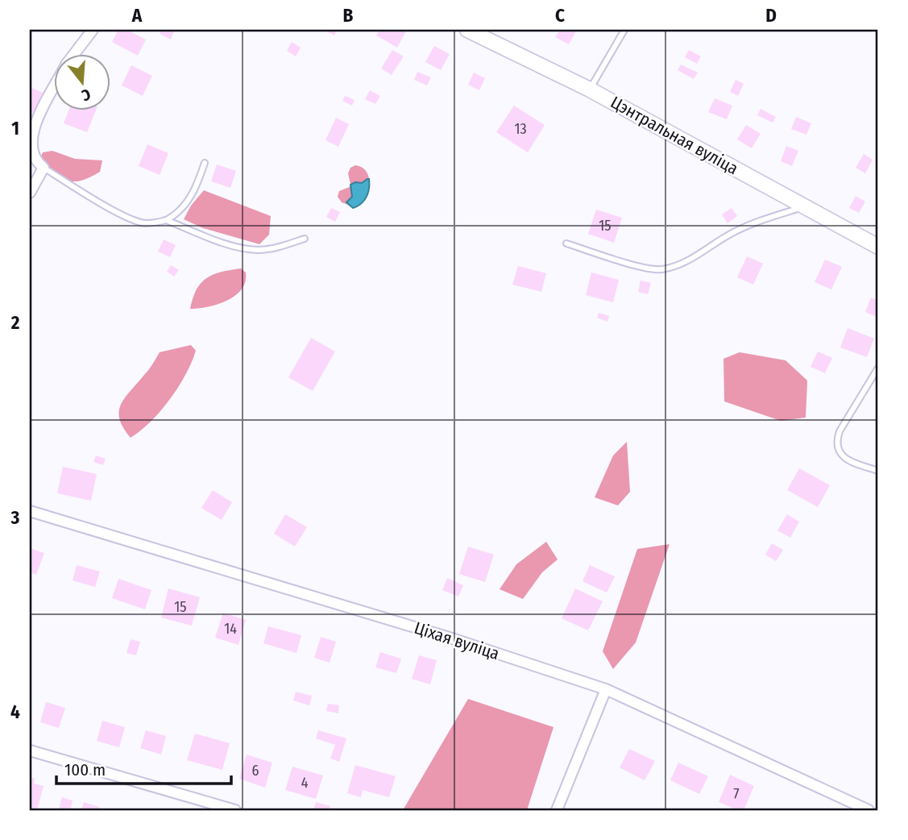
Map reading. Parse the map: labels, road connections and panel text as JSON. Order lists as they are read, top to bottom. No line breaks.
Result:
{"streets":{"street":["Цэнтральная вуліца","Ціхая вуліца"]},"house_numbers":["13","15","15","14","6","4","7"],"scale_bar":"100 m","north":"bottom","grid":{"columns":["A","B","C","D"],"rows":["1","2","3","4"]}}
